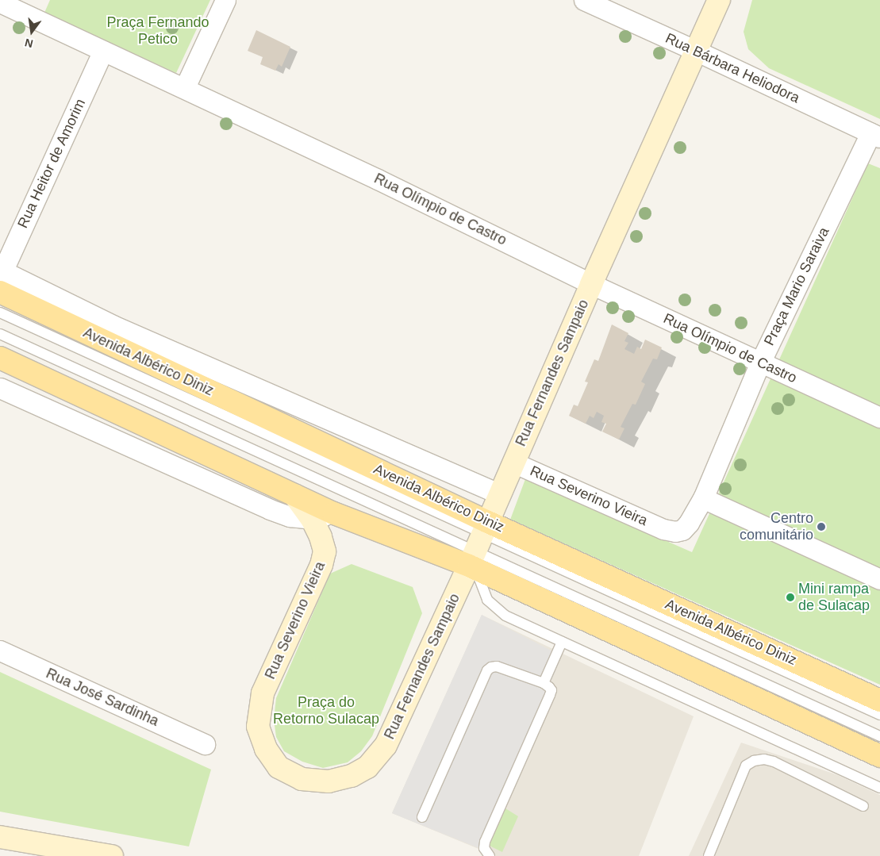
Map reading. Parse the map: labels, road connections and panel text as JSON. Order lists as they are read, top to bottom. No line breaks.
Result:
{"streets":{"main road":["Avenida Albérico Diniz","Rua Fernandes Sampaio","Rua Severino Vieira"],"street":["Rua Bárbara Heliodora","Rua Heitor de Amorim","Rua Olímpio de Castro","Praça Mario Saraiva","Rua José Sardinha"]},"crossings":[["Rua Bárbara Heliodora","Praça Mario Saraiva"],["Rua Bárbara Heliodora","Rua Fernandes Sampaio"],["Rua Heitor de Amorim","Rua Olímpio de Castro"],["Rua Heitor de Amorim","Avenida Albérico Diniz"],["Rua Olímpio de Castro","Praça Mario Saraiva"],["Rua Olímpio de Castro","Rua Fernandes Sampaio"],["Praça Mario Saraiva","Rua Severino Vieira"],["Avenida Albérico Diniz","Rua Fernandes Sampaio"],["Avenida Albérico Diniz","Rua Severino Vieira"],["Rua Fernandes Sampaio","Rua Severino Vieira"]],"parks":["Praça Fernando Petico","Praça do Retorno Sulacap"],"places":["Centro comunitário","Mini rampa de Sulacap"],"north":"bottom"}
